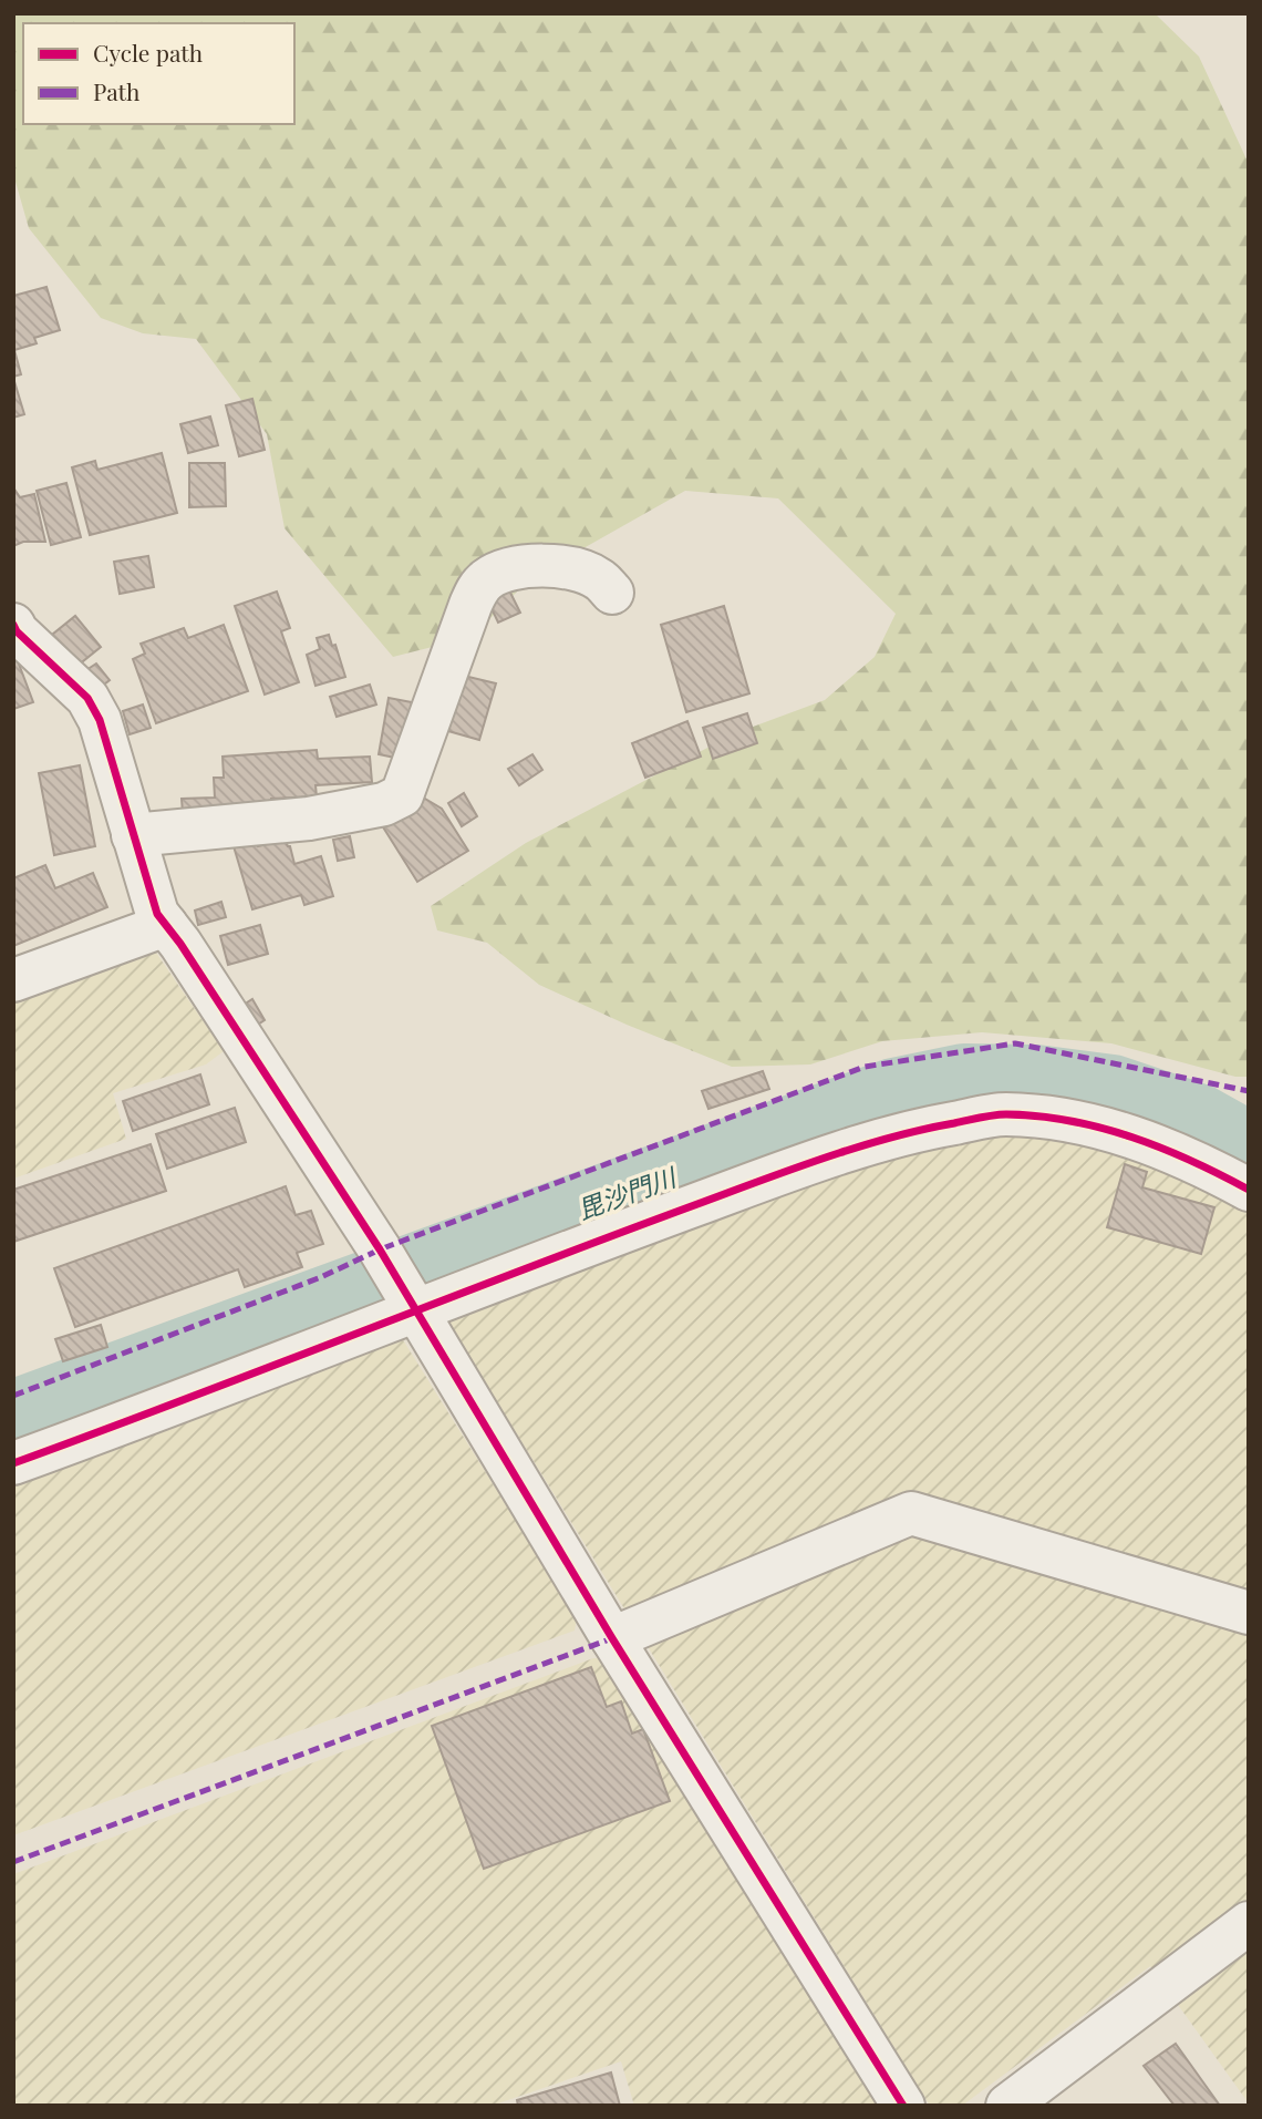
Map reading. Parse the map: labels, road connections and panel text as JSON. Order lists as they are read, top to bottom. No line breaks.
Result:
{"water":["毘沙門川"],"legend":["Cycle path","Path"]}
